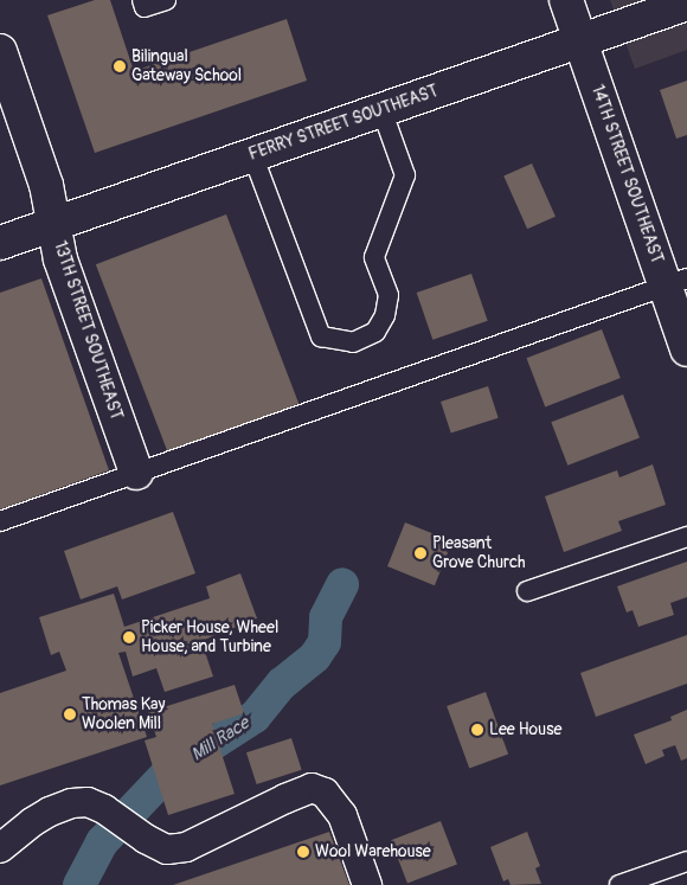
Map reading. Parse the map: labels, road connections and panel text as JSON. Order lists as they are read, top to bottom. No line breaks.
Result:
{"streets":{"street":["FERRY STREET SOUTHEAST","14TH STREET SOUTHEAST","13TH STREET SOUTHEAST"]},"crossings":[["FERRY STREET SOUTHEAST","14TH STREET SOUTHEAST"],["FERRY STREET SOUTHEAST","13TH STREET SOUTHEAST"]],"water":["Mill Race"],"places":["Bilingual Gateway School","Pleasant Grove Church","Picker House, Wheel House, and Turbine","Thomas Kay Woolen Mill","Lee House","Wool Warehouse"]}
